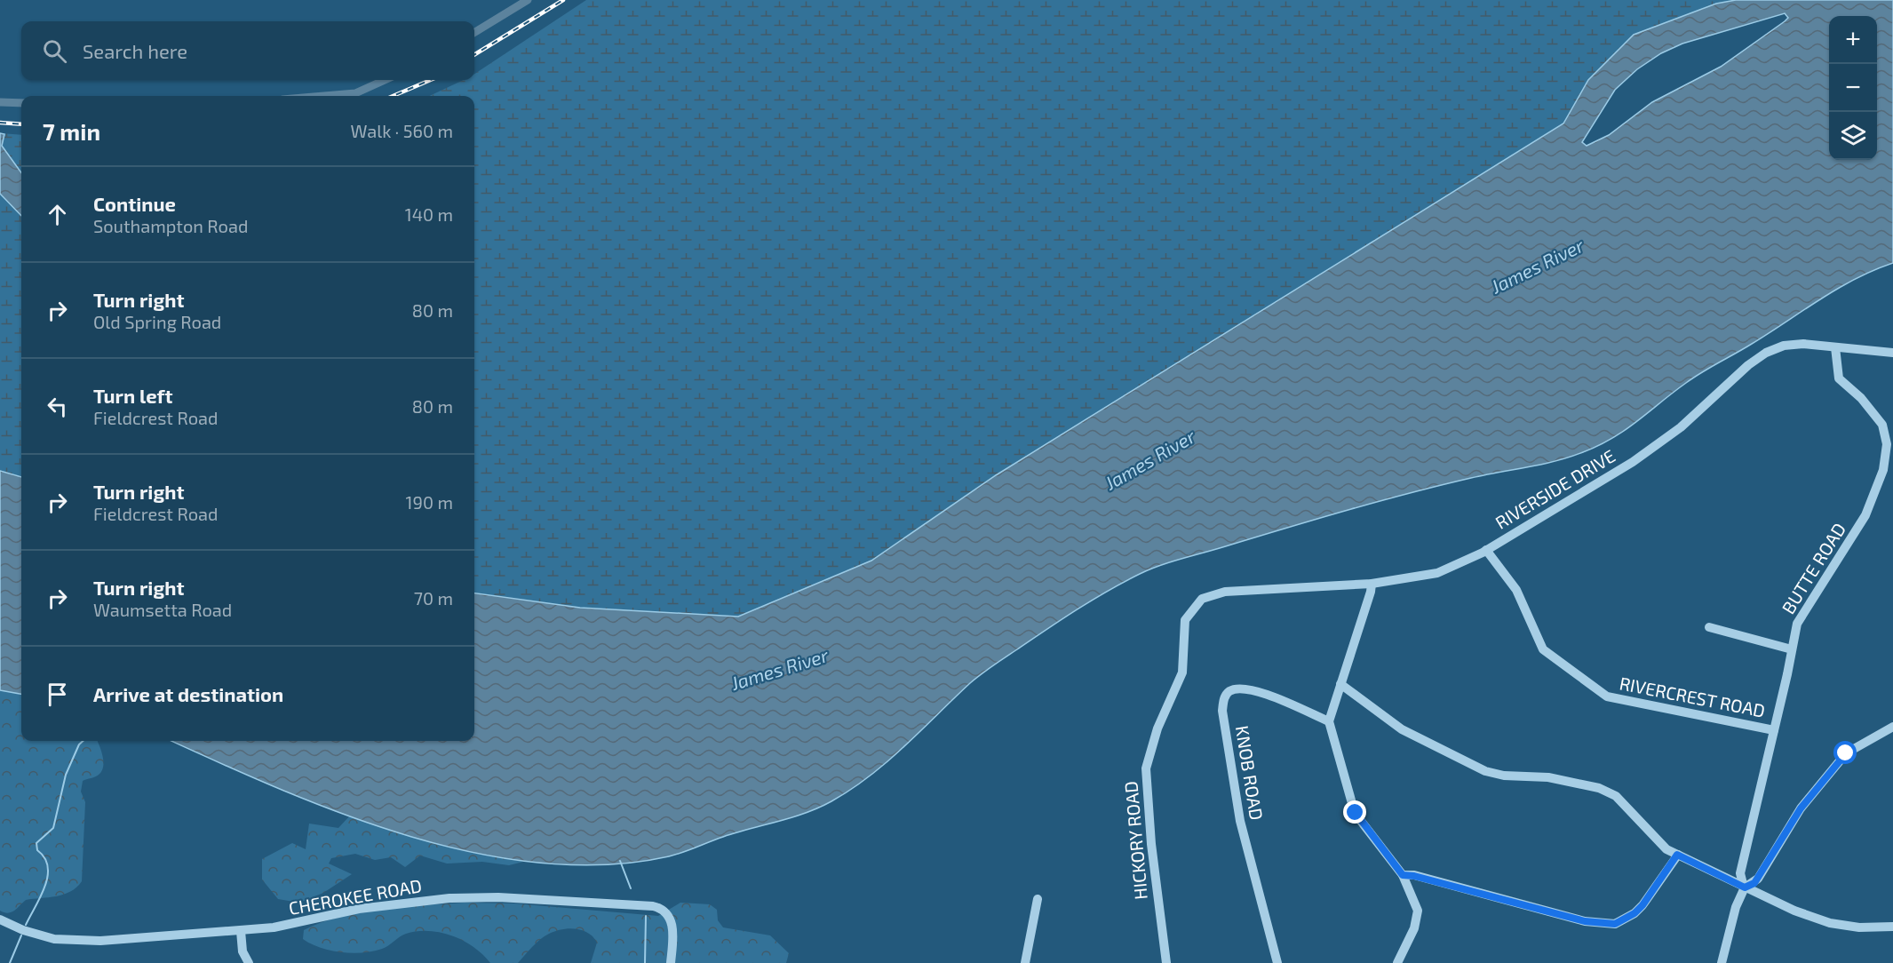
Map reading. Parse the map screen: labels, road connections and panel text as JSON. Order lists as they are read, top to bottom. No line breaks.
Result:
{"streets":{"street":["RIVERSIDE DRIVE","BUTTE ROAD","RIVERCREST ROAD","KNOB ROAD","HICKORY ROAD","CHEROKEE ROAD"]},"crossings":[["RIVERSIDE DRIVE","BUTTE ROAD"],["RIVERSIDE DRIVE","RIVERCREST ROAD"],["RIVERSIDE DRIVE","HICKORY ROAD"],["BUTTE ROAD","RIVERCREST ROAD"]],"water":["James River"],"page":{"map_buttons":["+","−"],"search":"Search here","heading":["7 min","Walk · 560 m"],"list":[["Continue","Southampton Road","140 m"],["Turn right","Old Spring Road","80 m"],["Turn left","Fieldcrest Road","80 m"],["Turn right","Fieldcrest Road","190 m"],["Turn right","Waumsetta Road","70 m"],"Arrive at destination"]}}
